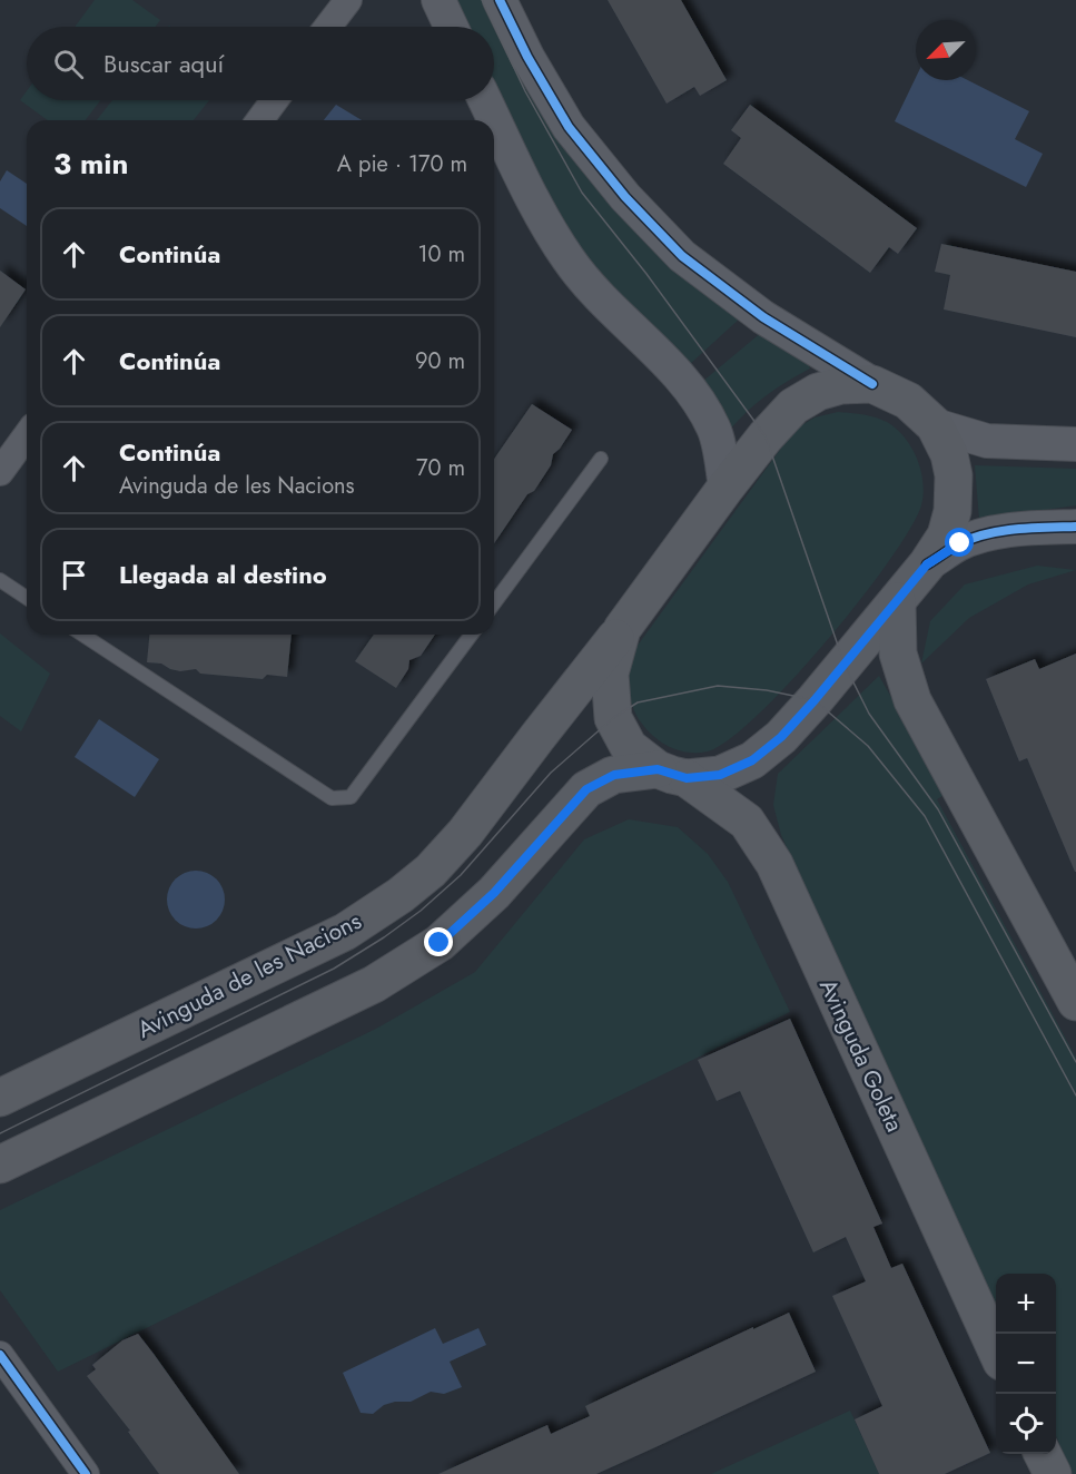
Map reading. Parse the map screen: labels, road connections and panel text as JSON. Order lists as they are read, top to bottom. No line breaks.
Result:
{"streets":{"main road":["Avinguda de les Nacions","Avinguda Goleta"]},"crossings":[["Avinguda de les Nacions","Avinguda Goleta"]],"north":"bottom left","page":{"search":"Buscar aquí","heading":["3 min","A pie · 170 m"],"list":[["Continúa","10 m"],["Continúa","90 m"],["Continúa","Avinguda de les Nacions","70 m"],"Llegada al destino"],"map_buttons":["+","−"]}}
